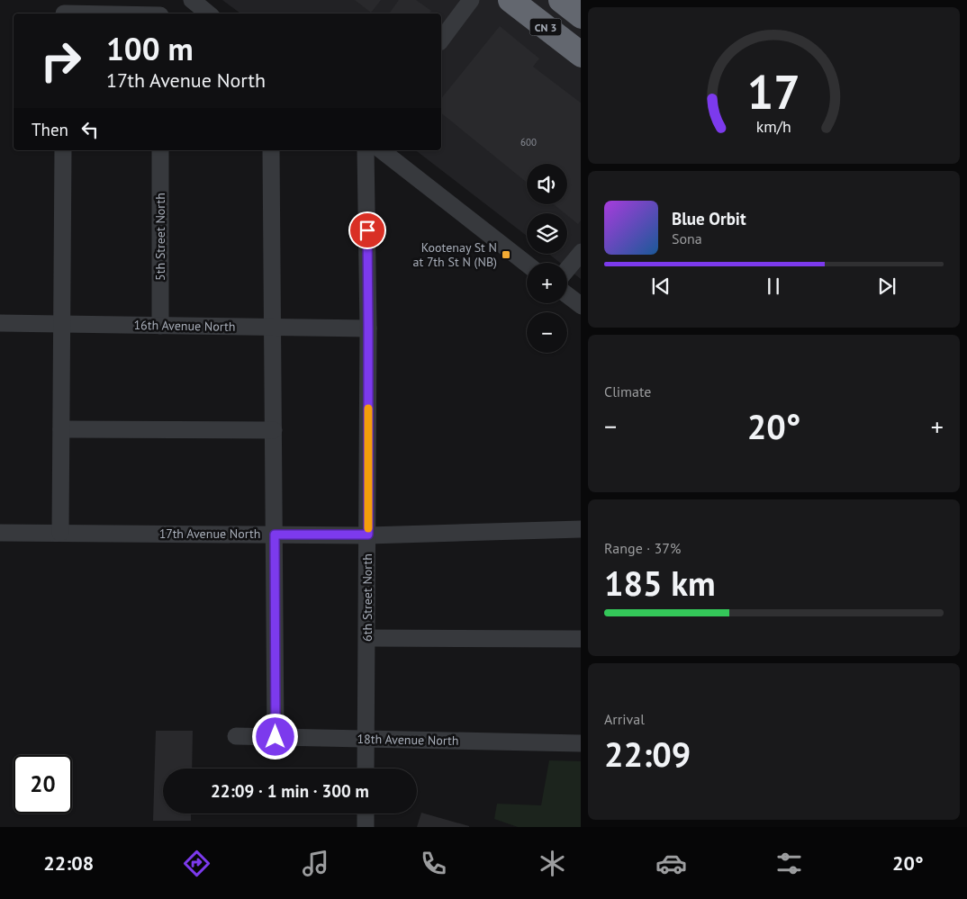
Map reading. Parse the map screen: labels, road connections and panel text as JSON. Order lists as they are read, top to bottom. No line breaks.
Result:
{"streets":{"highway":["CN 3"],"street":["5th Street North","16th Avenue North","17th Avenue North","6th Street North","18th Avenue North"]},"crossings":[["5th Street North","16th Avenue North"],["16th Avenue North","6th Street North"],["17th Avenue North","6th Street North"],["6th Street North","18th Avenue North"]],"places":{"transit":["Kootenay St N at 7th St N (NB)"]},"house_numbers":["600"],"page":{"turn":["100 m","17th Avenue North"],"then":"Then","map_buttons":["+","−"],"song":["Blue Orbit","Sona"],"tile":["Climate",["Range · 37%","185 km"],["Arrival","22:09"]],"heat":["−","20°","+"],"limit":"20","trip":"22:09 · 1 min · 300 m","tabs":["22:08","20°"],"gauge":["17","km/h"]}}
